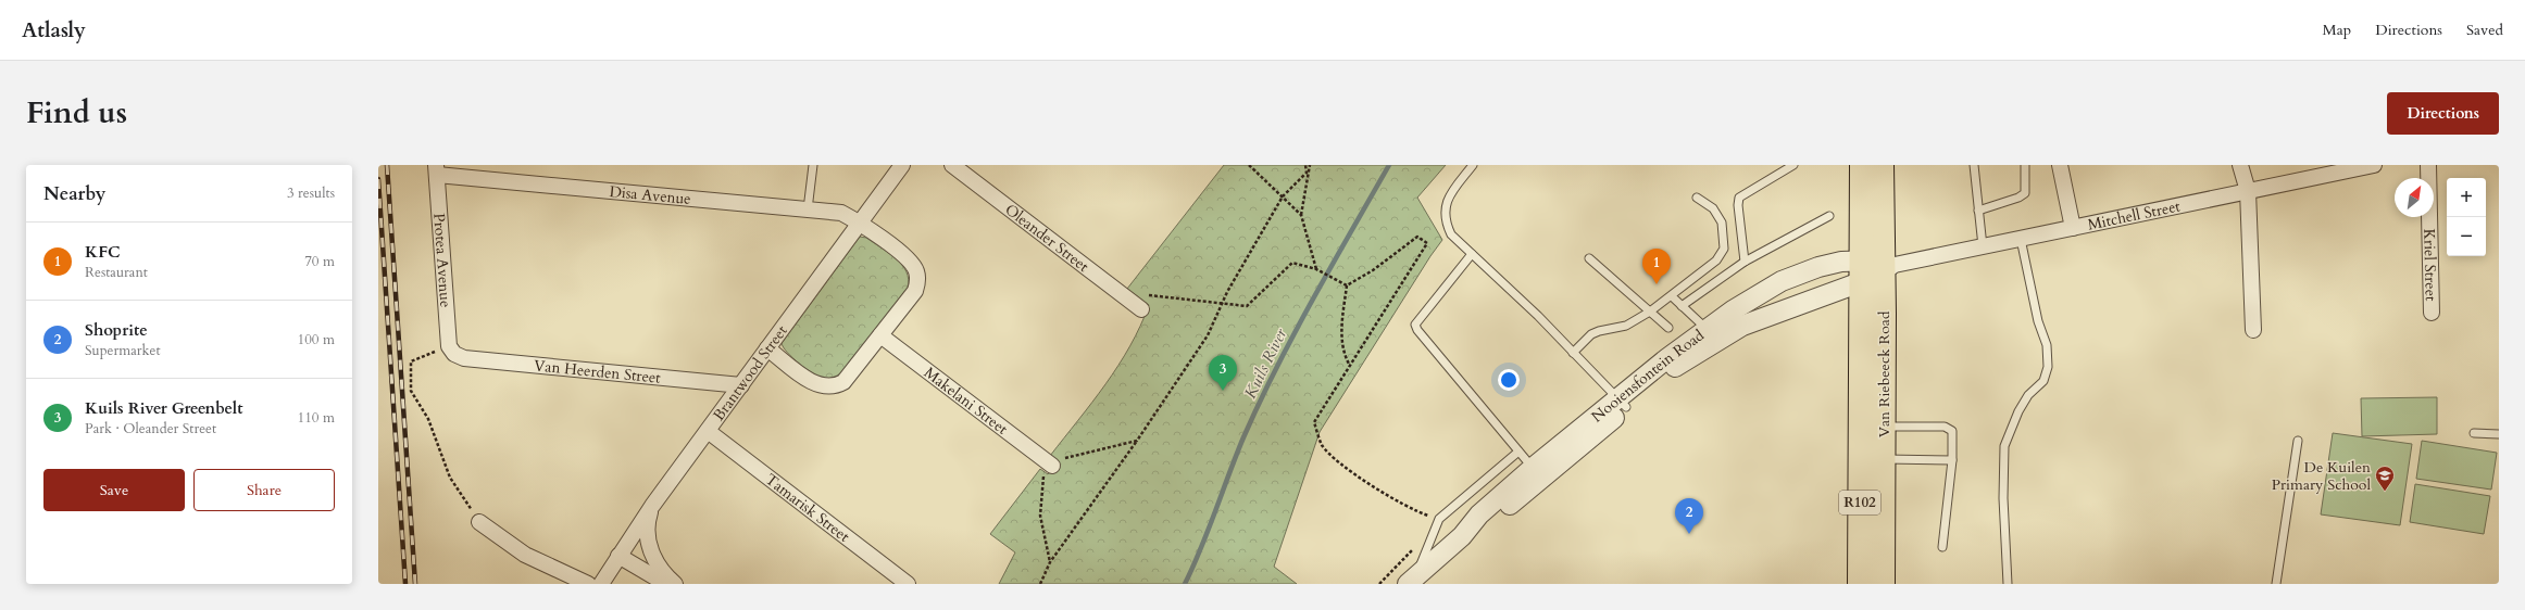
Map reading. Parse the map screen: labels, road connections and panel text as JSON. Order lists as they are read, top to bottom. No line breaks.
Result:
{"streets":{"main road":["Van Riebeeck Road","R102"],"street":["Disa Avenue","Mitchell Street","Oleander Street","Protea Avenue","Kriel Street","Van Heerden Street","Brantwood Street","Nooiensfontein Road","Makelani Street","Tamarisk Street"]},"crossings":[["Disa Avenue","Protea Avenue"],["Disa Avenue","Brantwood Street"],["Mitchell Street","Van Riebeeck Road"],["Mitchell Street","Nooiensfontein Road"],["Protea Avenue","Van Heerden Street"],["Van Heerden Street","Brantwood Street"],["Brantwood Street","Tamarisk Street"],["Van Riebeeck Road","Nooiensfontein Road"]],"water":["Kuils River"],"places":{"school or university":["De Kuilen Primary School"]},"north":"top right","page":{"header":"Atlasly","nav":["Map","Directions","Saved"],"title":"Find us","buttons":["Directions",["Save","Share"]],"heading":["Nearby","3 results"],"map_buttons":["+","−"],"list":[{"mark":"1","name":"KFC","note":"Restaurant","value":"70 m"},{"mark":"2","name":"Shoprite","note":"Supermarket","value":"100 m"},{"mark":"3","name":"Kuils River Greenbelt","note":"Park · Oleander Street","value":"110 m"}],"pins":["1","3","2"]}}
